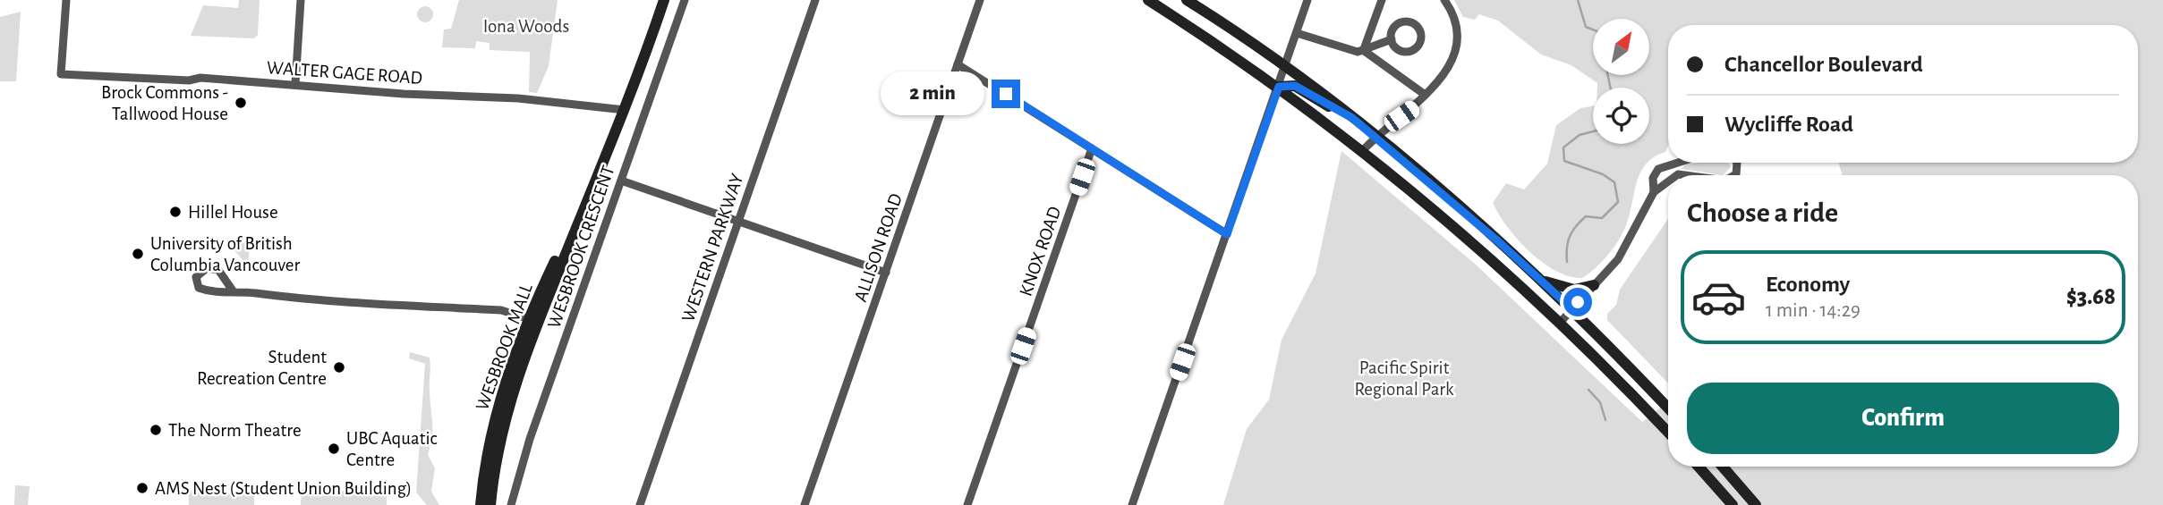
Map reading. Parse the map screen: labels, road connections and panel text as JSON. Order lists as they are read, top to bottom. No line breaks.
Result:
{"streets":{"main road":["WESBROOK MALL"],"street":["WALTER GAGE ROAD","WESBROOK CRESCENT","WESTERN PARKWAY","ALLISON ROAD","KNOX ROAD"]},"crossings":[["WALTER GAGE ROAD","WESBROOK MALL"]],"parks":["Iona Woods","Pacific Spirit Regional Park"],"places":["Brock Commons - Tallwood House","Hillel House","University of British Columbia Vancouver","Student Recreation Centre","The Norm Theatre","UBC Aquatic Centre","AMS Nest (Student Union Building)"],"north":"top right","page":{"banner":["Chancellor Boulevard","Wycliffe Road"],"bubble":"2 min","heading":"Choose a ride","list":[{"name":"Economy","note":"1 min · 14:29","value":"$3.68"}],"buttons":"Confirm"}}
